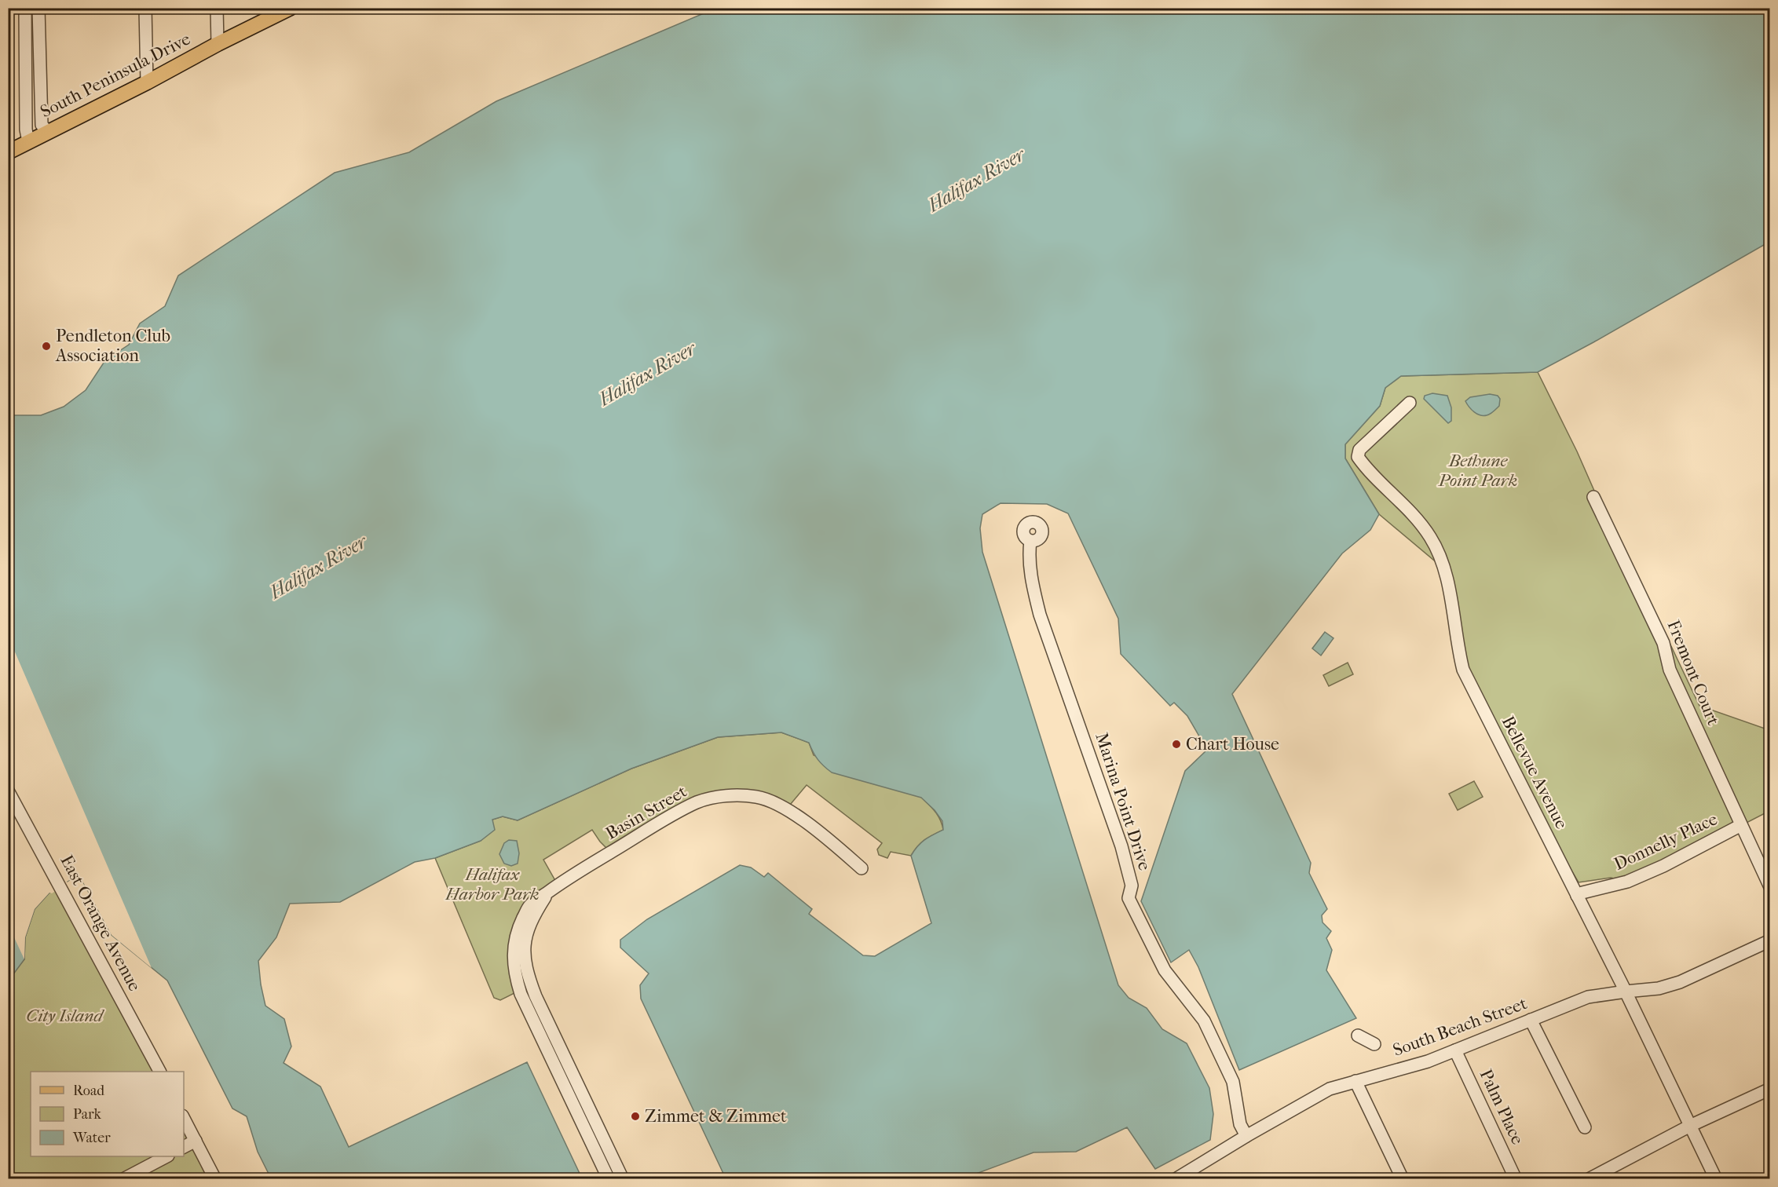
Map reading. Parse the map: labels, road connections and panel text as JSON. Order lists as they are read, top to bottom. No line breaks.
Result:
{"streets":{"main road":["South Peninsula Drive"],"street":["Fremont Court","Bellevue Avenue","Marina Point Drive","Basin Street","Donnelly Place","East Orange Avenue","South Beach Street","Palm Place"]},"crossings":[["Fremont Court","Donnelly Place"],["Bellevue Avenue","Donnelly Place"],["Bellevue Avenue","South Beach Street"],["Marina Point Drive","South Beach Street"],["South Beach Street","Palm Place"]],"water":["Halifax River"],"parks":["Bethune Point Park","Halifax Harbor Park","City Island"],"places":["Pendleton Club Association","Chart House","Zimmet & Zimmet"],"legend":["Road","Park","Water"]}
